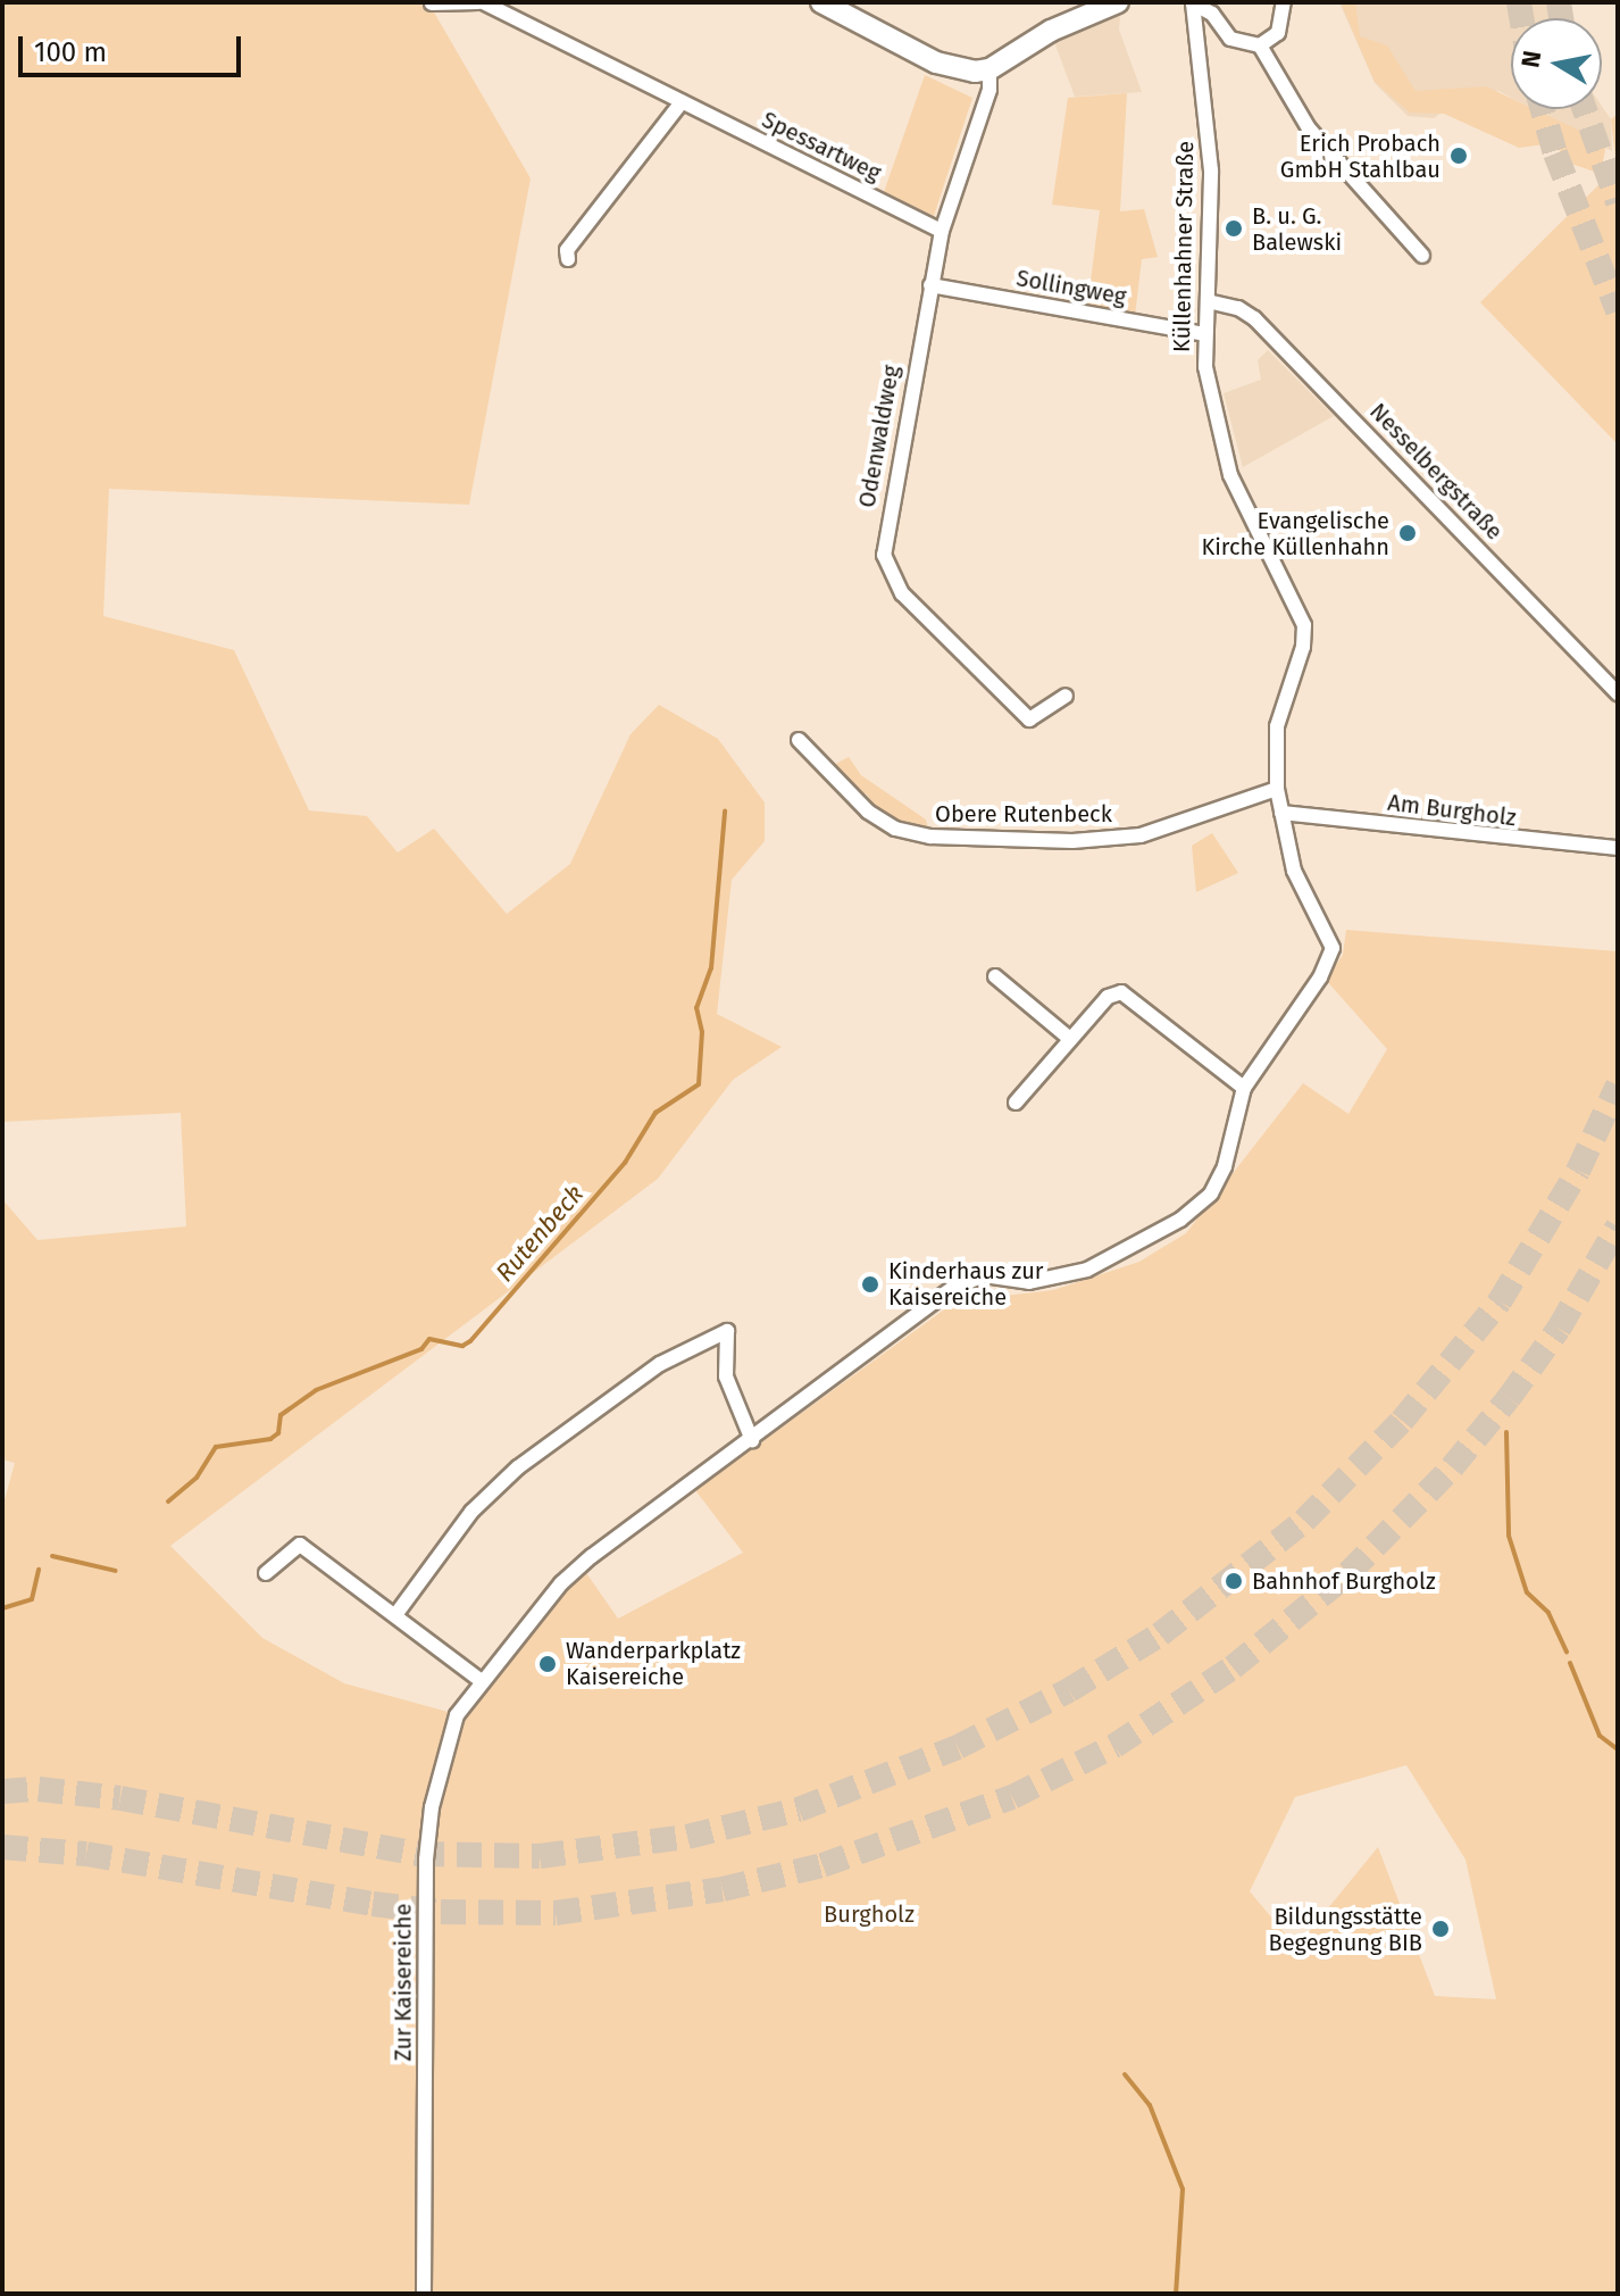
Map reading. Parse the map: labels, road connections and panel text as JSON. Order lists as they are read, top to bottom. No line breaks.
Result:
{"streets":{"street":["Spessartweg","Küllenhahner Straße","Sollingweg","Odenwaldweg","Nesselbergstraße","Am Burgholz","Obere Rutenbeck","Zur Kaisereiche"]},"crossings":[["Spessartweg","Odenwaldweg"],["Küllenhahner Straße","Sollingweg"],["Küllenhahner Straße","Nesselbergstraße"],["Küllenhahner Straße","Am Burgholz"],["Küllenhahner Straße","Obere Rutenbeck"],["Küllenhahner Straße","Zur Kaisereiche"],["Sollingweg","Odenwaldweg"]],"water":["Rutenbeck"],"parks":["Burgholz"],"places":["Erich Probach GmbH Stahlbau","B. u. G. Balewski","Evangelische Kirche Küllenhahn","Kinderhaus zur Kaisereiche","Bahnhof Burgholz","Wanderparkplatz Kaisereiche","Bildungsstätte Begegnung BIB"],"scale_bar":"100 m","north":"left"}
